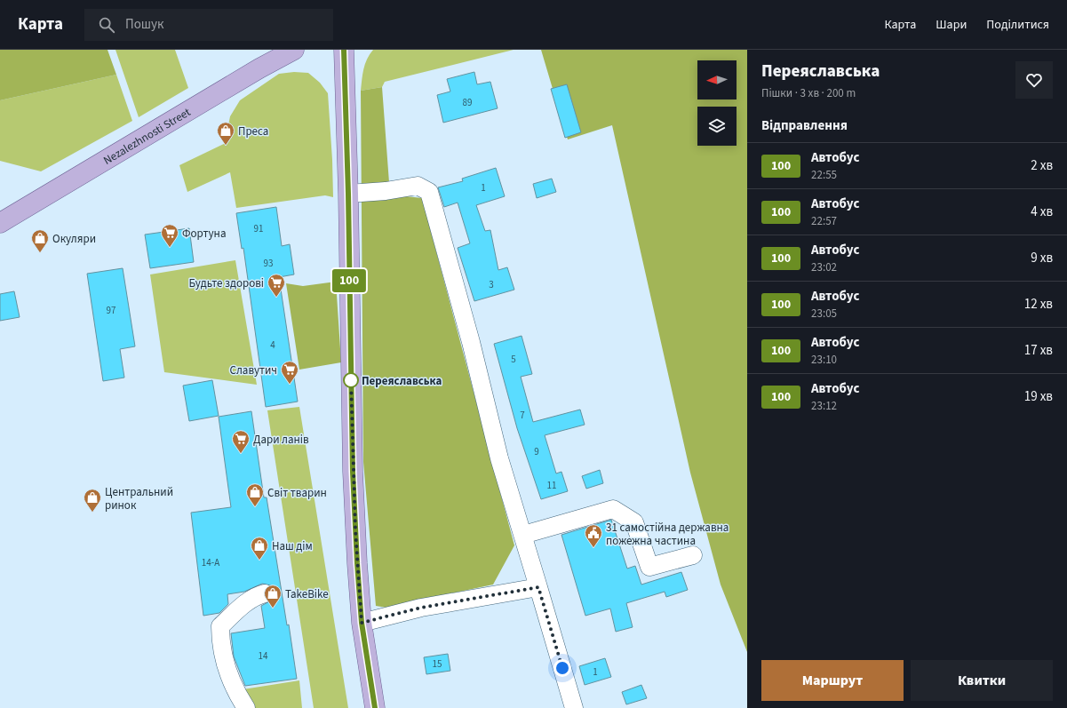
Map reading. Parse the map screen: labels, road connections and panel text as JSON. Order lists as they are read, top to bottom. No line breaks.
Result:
{"streets":{"main road":["Nezalezhnosti Street"]},"places":{"shop":["Преса","Окуляри","Світ тварин","Центральний ринок","Наш дім","TakeBike"],"supermarket":["Фортуна","Будьте здорові","Славутич","Дари ланів"],"other":["Переяславська"],"public building":["31 самостійна державна пожежна частина"]},"lines":["bus line 100"],"house_numbers":["89","1","91","93","3","97","4","5","7","9","11","14-А","14","15","1"],"north":"left","page":{"header":"Карта","search":"Пошук","nav":["Карта","Шари","Поділитися"],"on_map":"100","heading":[["Переяславська","Пішки · 3 хв · 200 m"],"Відправлення"],"list":[{"mark":"100","name":"Автобус","note":"22:55","value":"2 хв"},{"mark":"100","name":"Автобус","note":"22:57","value":"4 хв"},{"mark":"100","name":"Автобус","note":"23:02","value":"9 хв"},{"mark":"100","name":"Автобус","note":"23:05","value":"12 хв"},{"mark":"100","name":"Автобус","note":"23:10","value":"17 хв"},{"mark":"100","name":"Автобус","note":"23:12","value":"19 хв"}],"buttons":["Маршрут","Квитки"]}}
